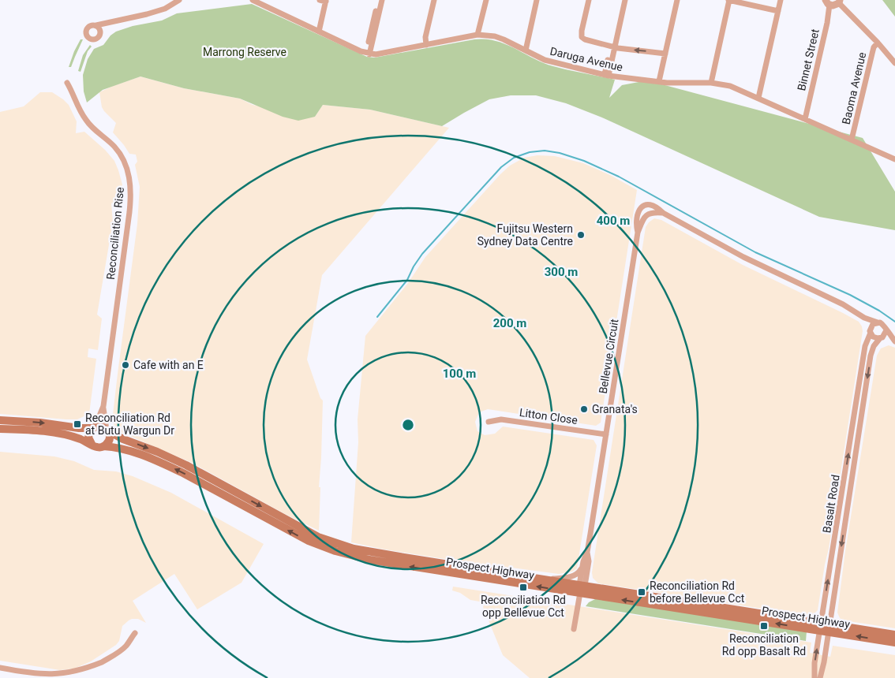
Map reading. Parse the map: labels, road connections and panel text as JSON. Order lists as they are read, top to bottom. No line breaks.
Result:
{"streets":{"main road":["Prospect Highway"],"street":["Daruga Avenue","Binnet Street","Baoma Avenue","Reconciliation Rise","Bellevue Circuit","Litton Close","Basalt Road"]},"crossings":[["Daruga Avenue","Binnet Street"],["Daruga Avenue","Baoma Avenue"],["Reconciliation Rise","Prospect Highway"],["Bellevue Circuit","Litton Close"],["Bellevue Circuit","Basalt Road"],["Bellevue Circuit","Prospect Highway"],["Basalt Road","Prospect Highway"]],"parks":["Marrong Reserve"],"places":{"other":["Fujitsu Western Sydney Data Centre","Cafe with an E","Granata's"],"transit":["Reconciliation Rd at Butu Wargun Dr","Reconciliation Rd opp Bellevue Cct","Reconciliation Rd before Bellevue Cct","Reconciliation Rd opp Basalt Rd"]},"rings":["400 m","300 m","200 m","100 m"]}
